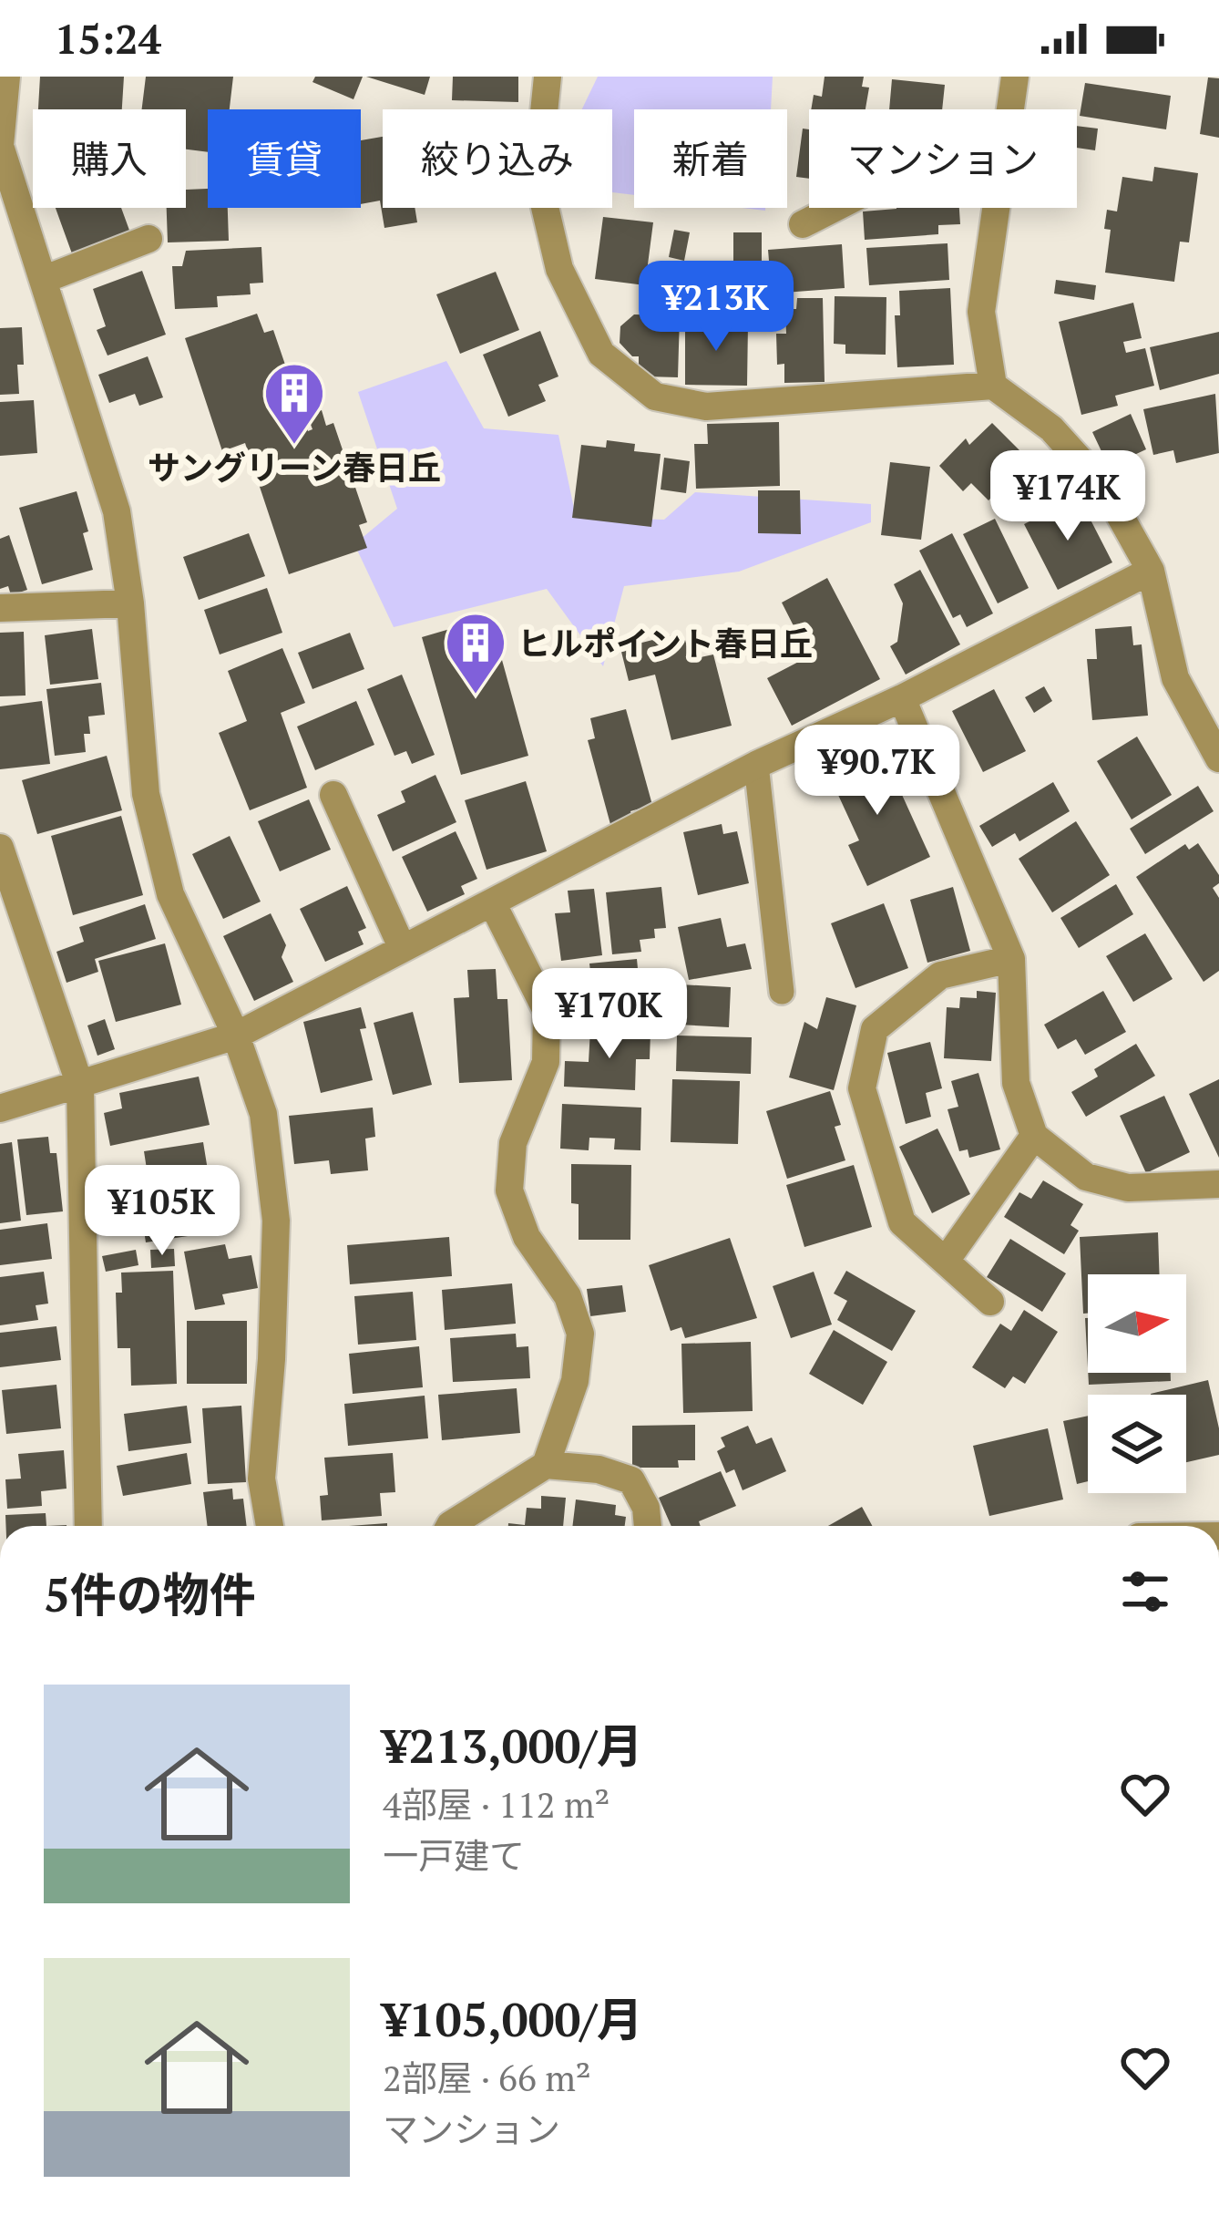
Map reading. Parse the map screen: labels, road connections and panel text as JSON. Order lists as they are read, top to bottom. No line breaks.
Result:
{"places":{"building":["サングリーン春日丘","ヒルポイント春日丘"]},"north":"right","page":{"status":"15:24","chip":["購入","賃貸","絞り込み","新着","マンション"],"price":["¥213K","¥174K","¥90.7K","¥170K","¥105K"],"heading":"5件の物件","list":[{"name":"¥213,000/月","note":"4部屋 · 112 m² · 一戸建て"},{"name":"¥105,000/月","note":"2部屋 · 66 m² · マンション"}]}}
